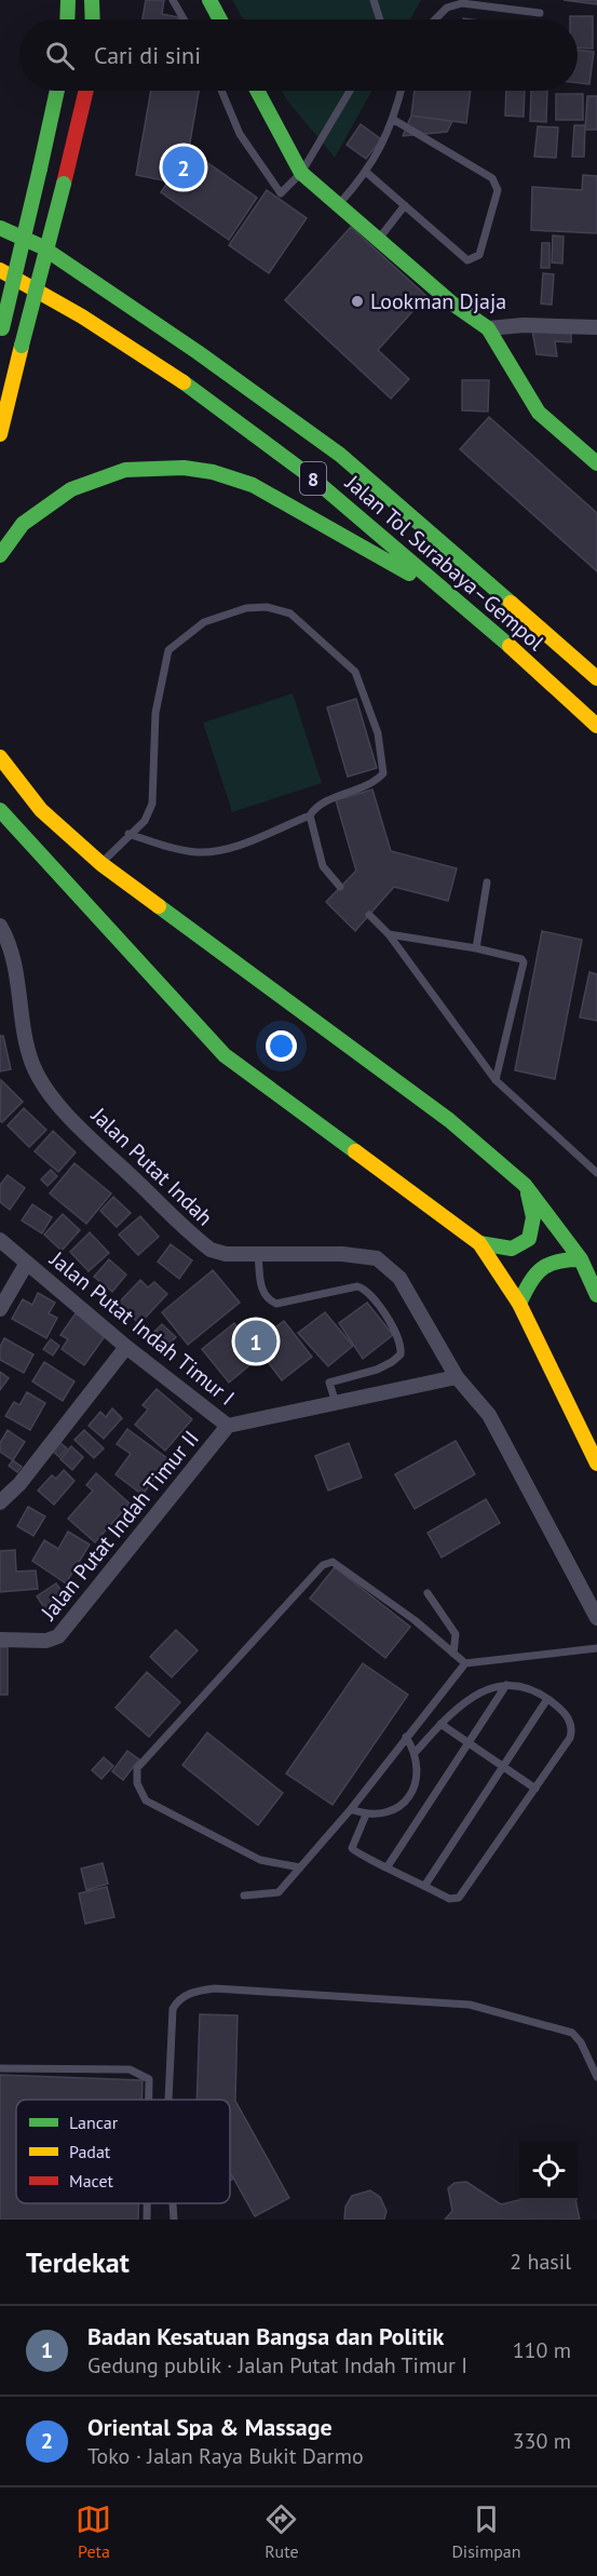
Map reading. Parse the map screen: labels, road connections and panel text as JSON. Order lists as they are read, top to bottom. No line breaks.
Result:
{"streets":{"main road":["8","Jalan Tol Surabaya–Gempol"],"street":["Jalan Putat Indah","Jalan Putat Indah Timur I","Jalan Putat Indah Timur II"]},"crossings":[["Jalan Putat Indah","Jalan Putat Indah Timur I"],["Jalan Putat Indah Timur I","Jalan Putat Indah Timur II"]],"places":["Lookman Djaja"],"legend":["Lancar","Padat","Macet"],"page":{"search":"Cari di sini","pins":["2","1"],"heading":["Terdekat","2 hasil"],"list":[{"mark":"1","name":"Badan Kesatuan Bangsa dan Politik","note":"Gedung publik · Jalan Putat Indah Timur I","value":"110 m"},{"mark":"2","name":"Oriental Spa & Massage","note":"Toko · Jalan Raya Bukit Darmo","value":"330 m"}],"nav":["Peta","Rute","Disimpan"]}}
